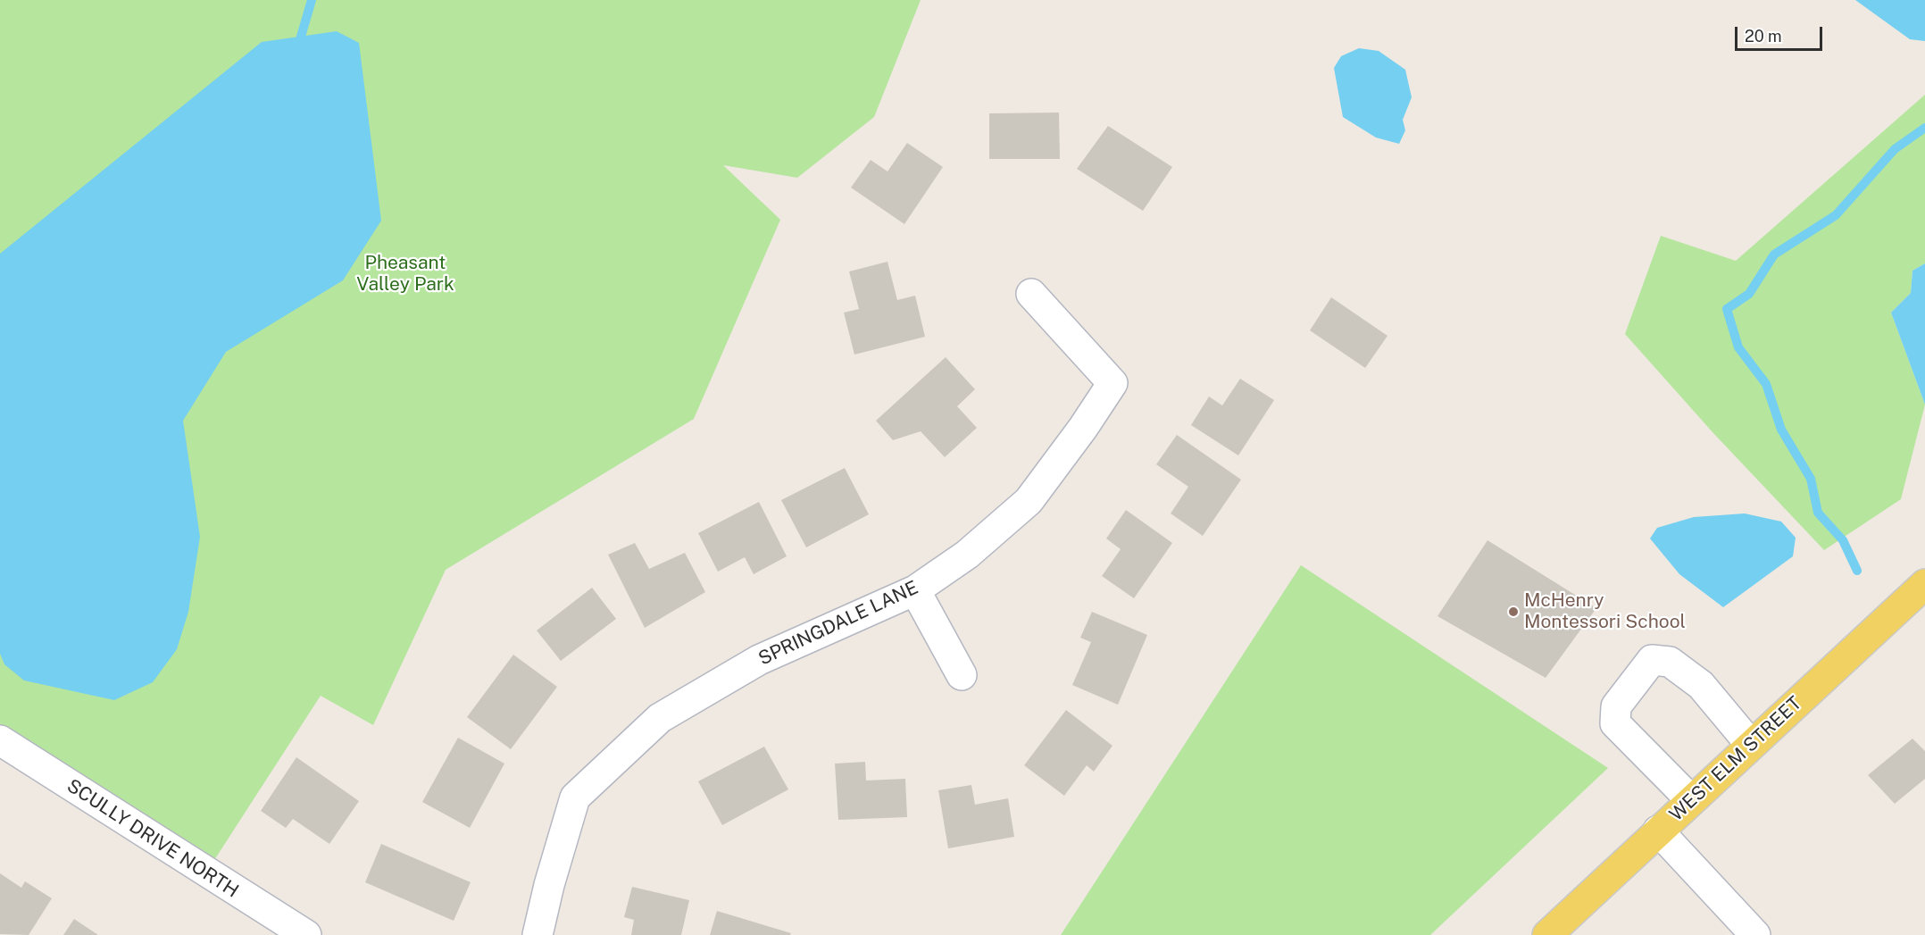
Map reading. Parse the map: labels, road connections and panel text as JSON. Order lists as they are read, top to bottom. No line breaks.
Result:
{"streets":{"main road":["WEST ELM STREET"],"street":["SPRINGDALE LANE","SCULLY DRIVE NORTH"]},"parks":["Pheasant Valley Park"],"places":["McHenry Montessori School"],"scale_bar":"20 m"}
